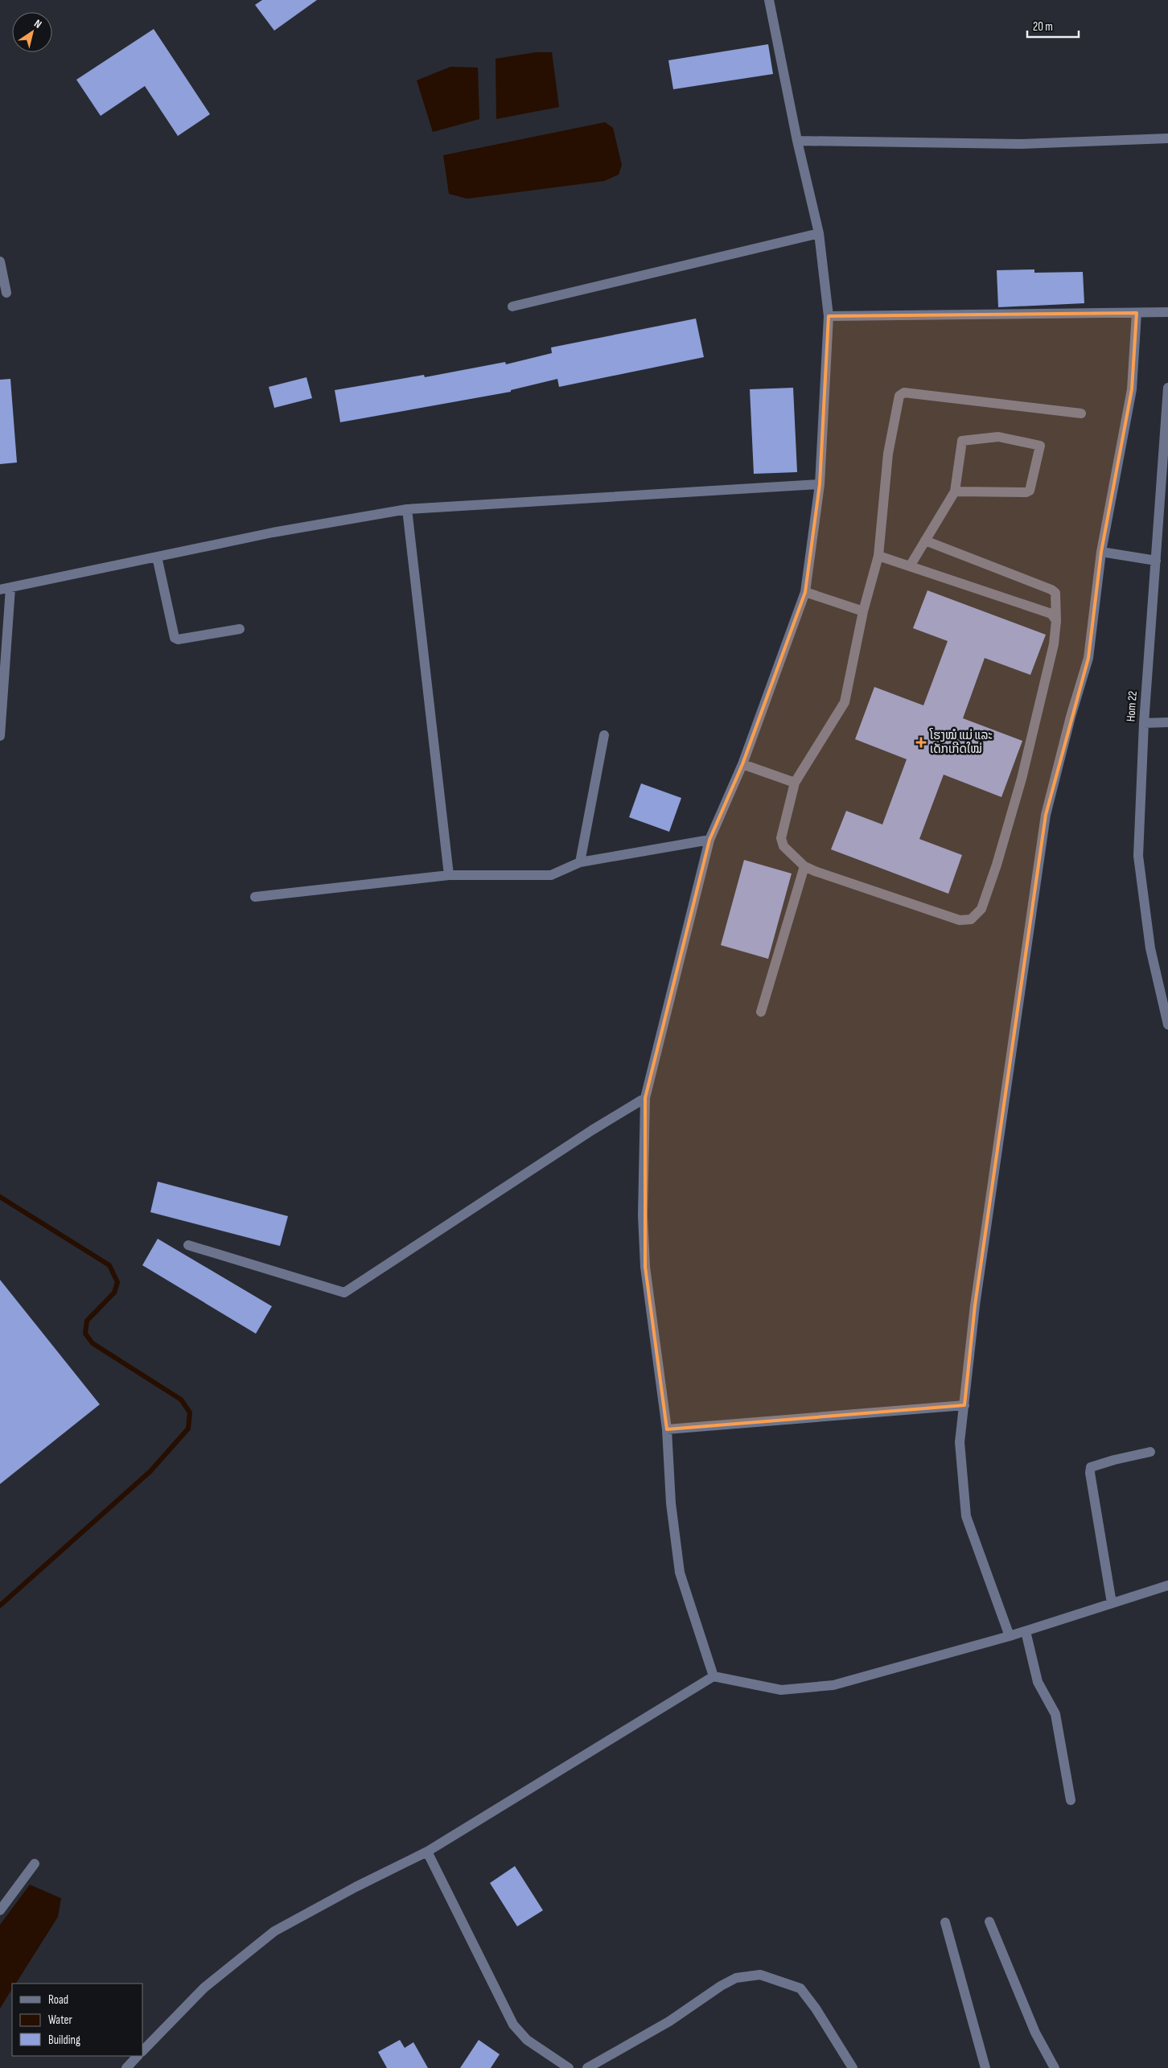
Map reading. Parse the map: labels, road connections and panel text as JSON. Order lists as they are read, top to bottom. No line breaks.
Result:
{"streets":{"street":["Hom 22"]},"places":{"health":["ໂຮງໝໍ ແມ່ ແລະ ເດັກເກີດໃໝ່"]},"legend":["Road","Water","Building"],"scale_bar":"20 m","north":"top right"}
